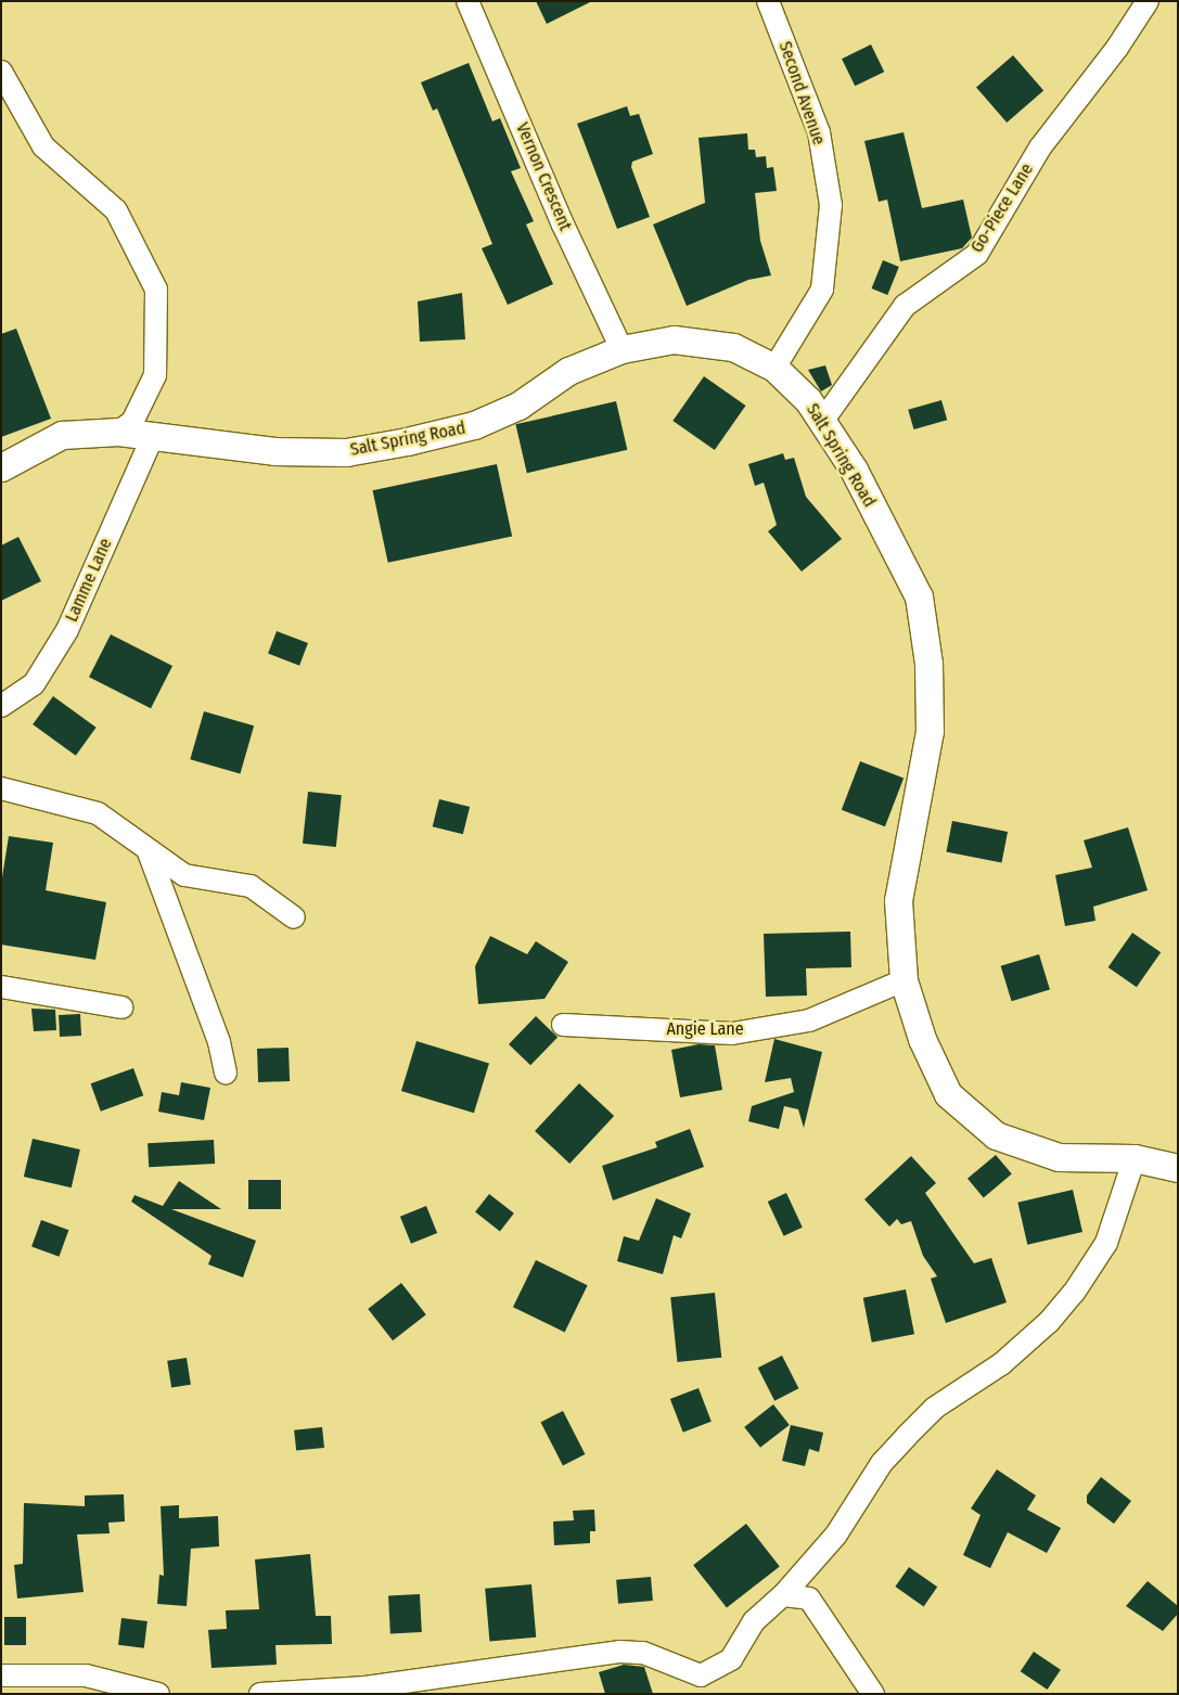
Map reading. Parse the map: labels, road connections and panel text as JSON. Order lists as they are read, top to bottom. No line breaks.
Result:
{"streets":{"street":["Second Avenue","Vernon Crescent","Go-Piece Lane","Salt Spring Road","Lamme Lane","Angie Lane"]},"crossings":[["Second Avenue","Salt Spring Road"],["Vernon Crescent","Salt Spring Road"],["Go-Piece Lane","Salt Spring Road"],["Salt Spring Road","Lamme Lane"],["Salt Spring Road","Angie Lane"]]}
